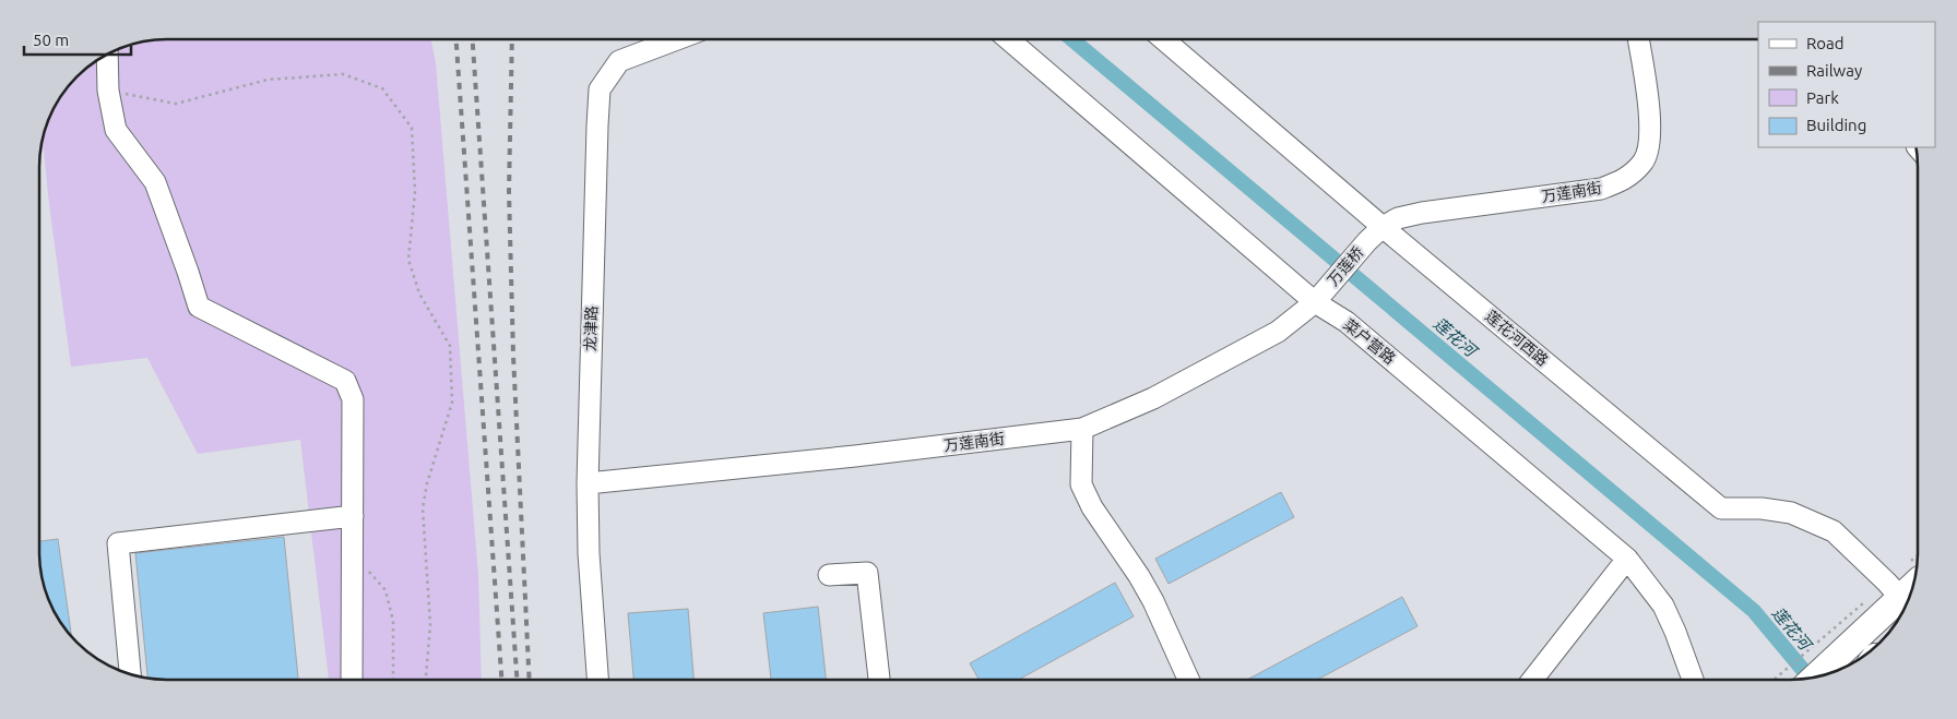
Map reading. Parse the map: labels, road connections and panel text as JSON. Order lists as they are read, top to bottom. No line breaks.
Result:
{"streets":{"street":["万莲南街","万莲桥","龙津路","莲花河西路","菜户营路"]},"crossings":[["万莲南街","万莲桥"],["万莲南街","龙津路"],["万莲南街","莲花河西路"],["万莲南街","菜户营路"],["万莲桥","菜户营路"]],"water":["莲花河"],"legend":["Road","Railway","Park","Building"],"scale_bar":"50 m"}
